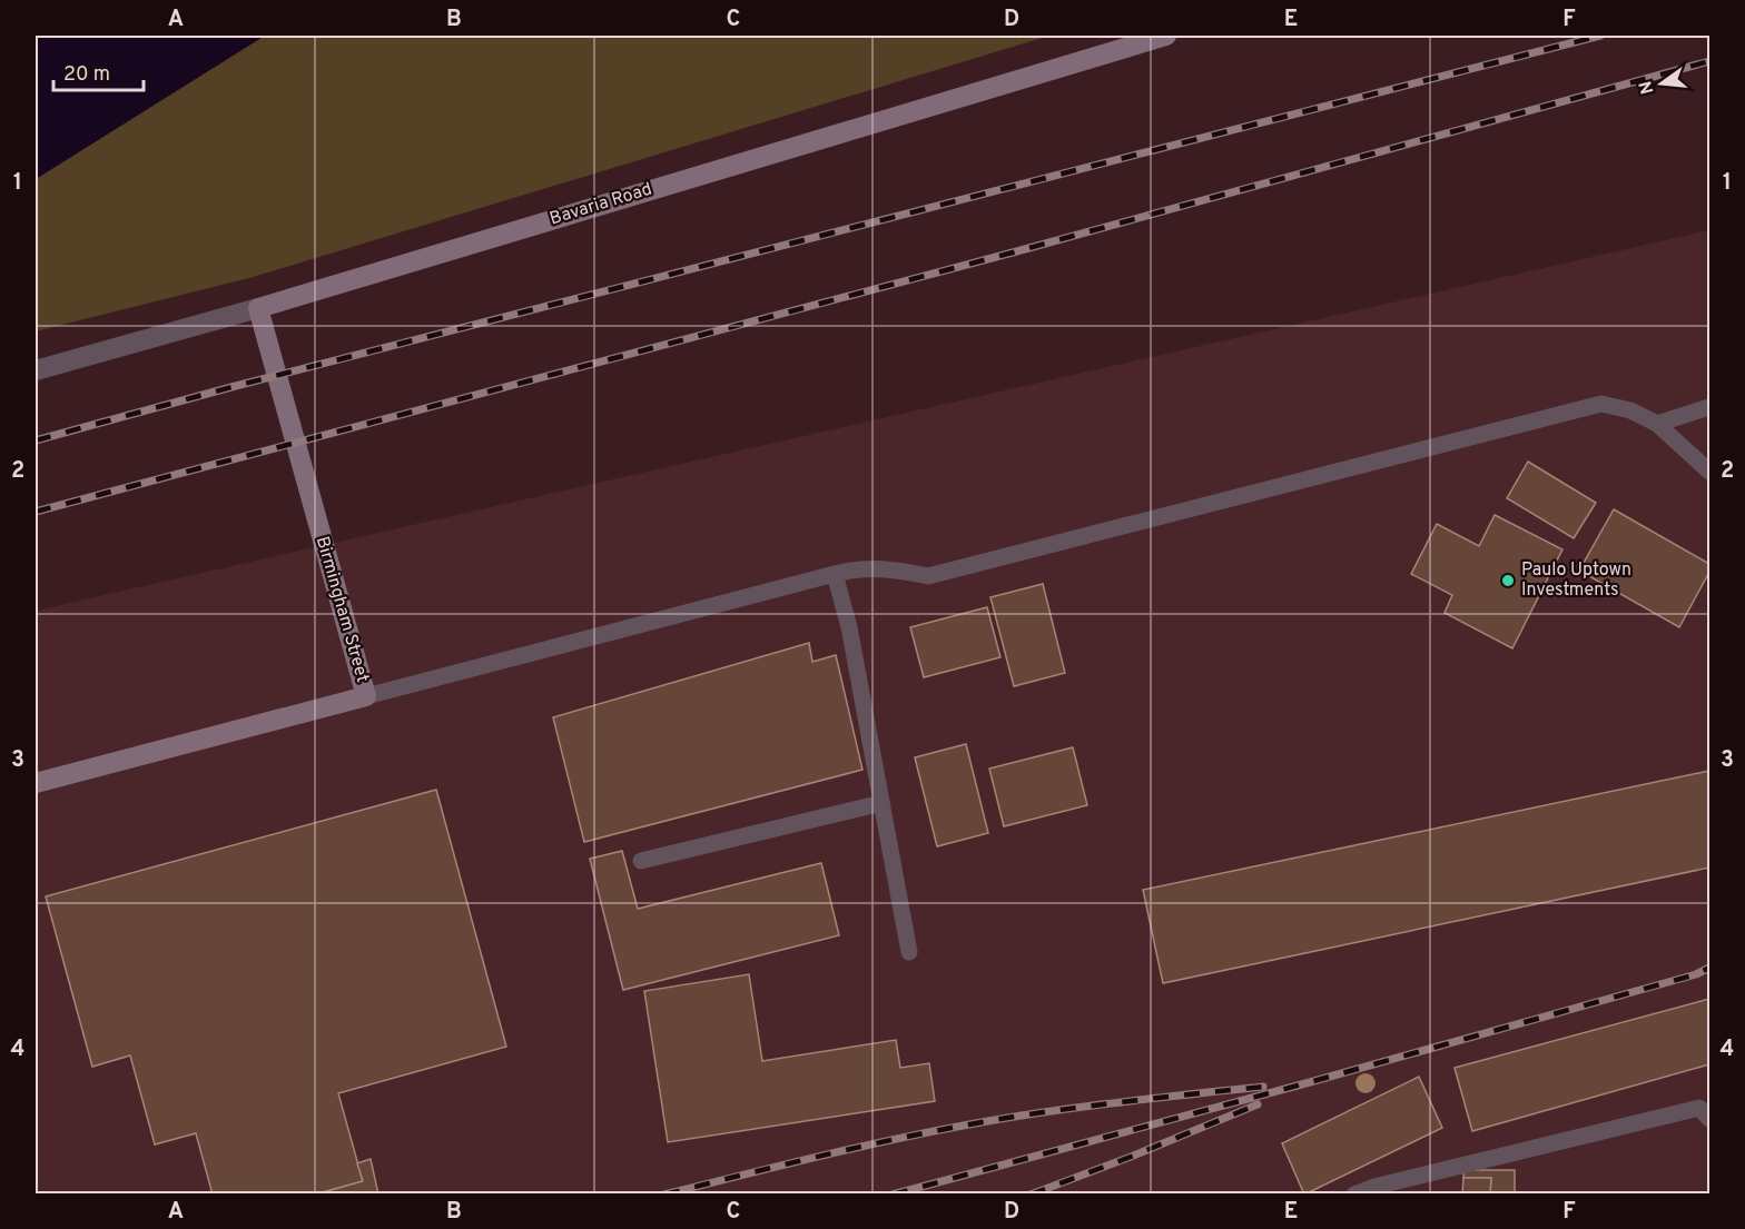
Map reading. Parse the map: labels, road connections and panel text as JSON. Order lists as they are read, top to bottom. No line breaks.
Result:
{"streets":{"street":["Bavaria Road","Birmingham Street"]},"crossings":[["Bavaria Road","Birmingham Street"]],"places":["Paulo Uptown Investments"],"scale_bar":"20 m","north":"left","grid":{"columns":["A","B","C","D","E","F"],"rows":["1","2","3","4"]}}
